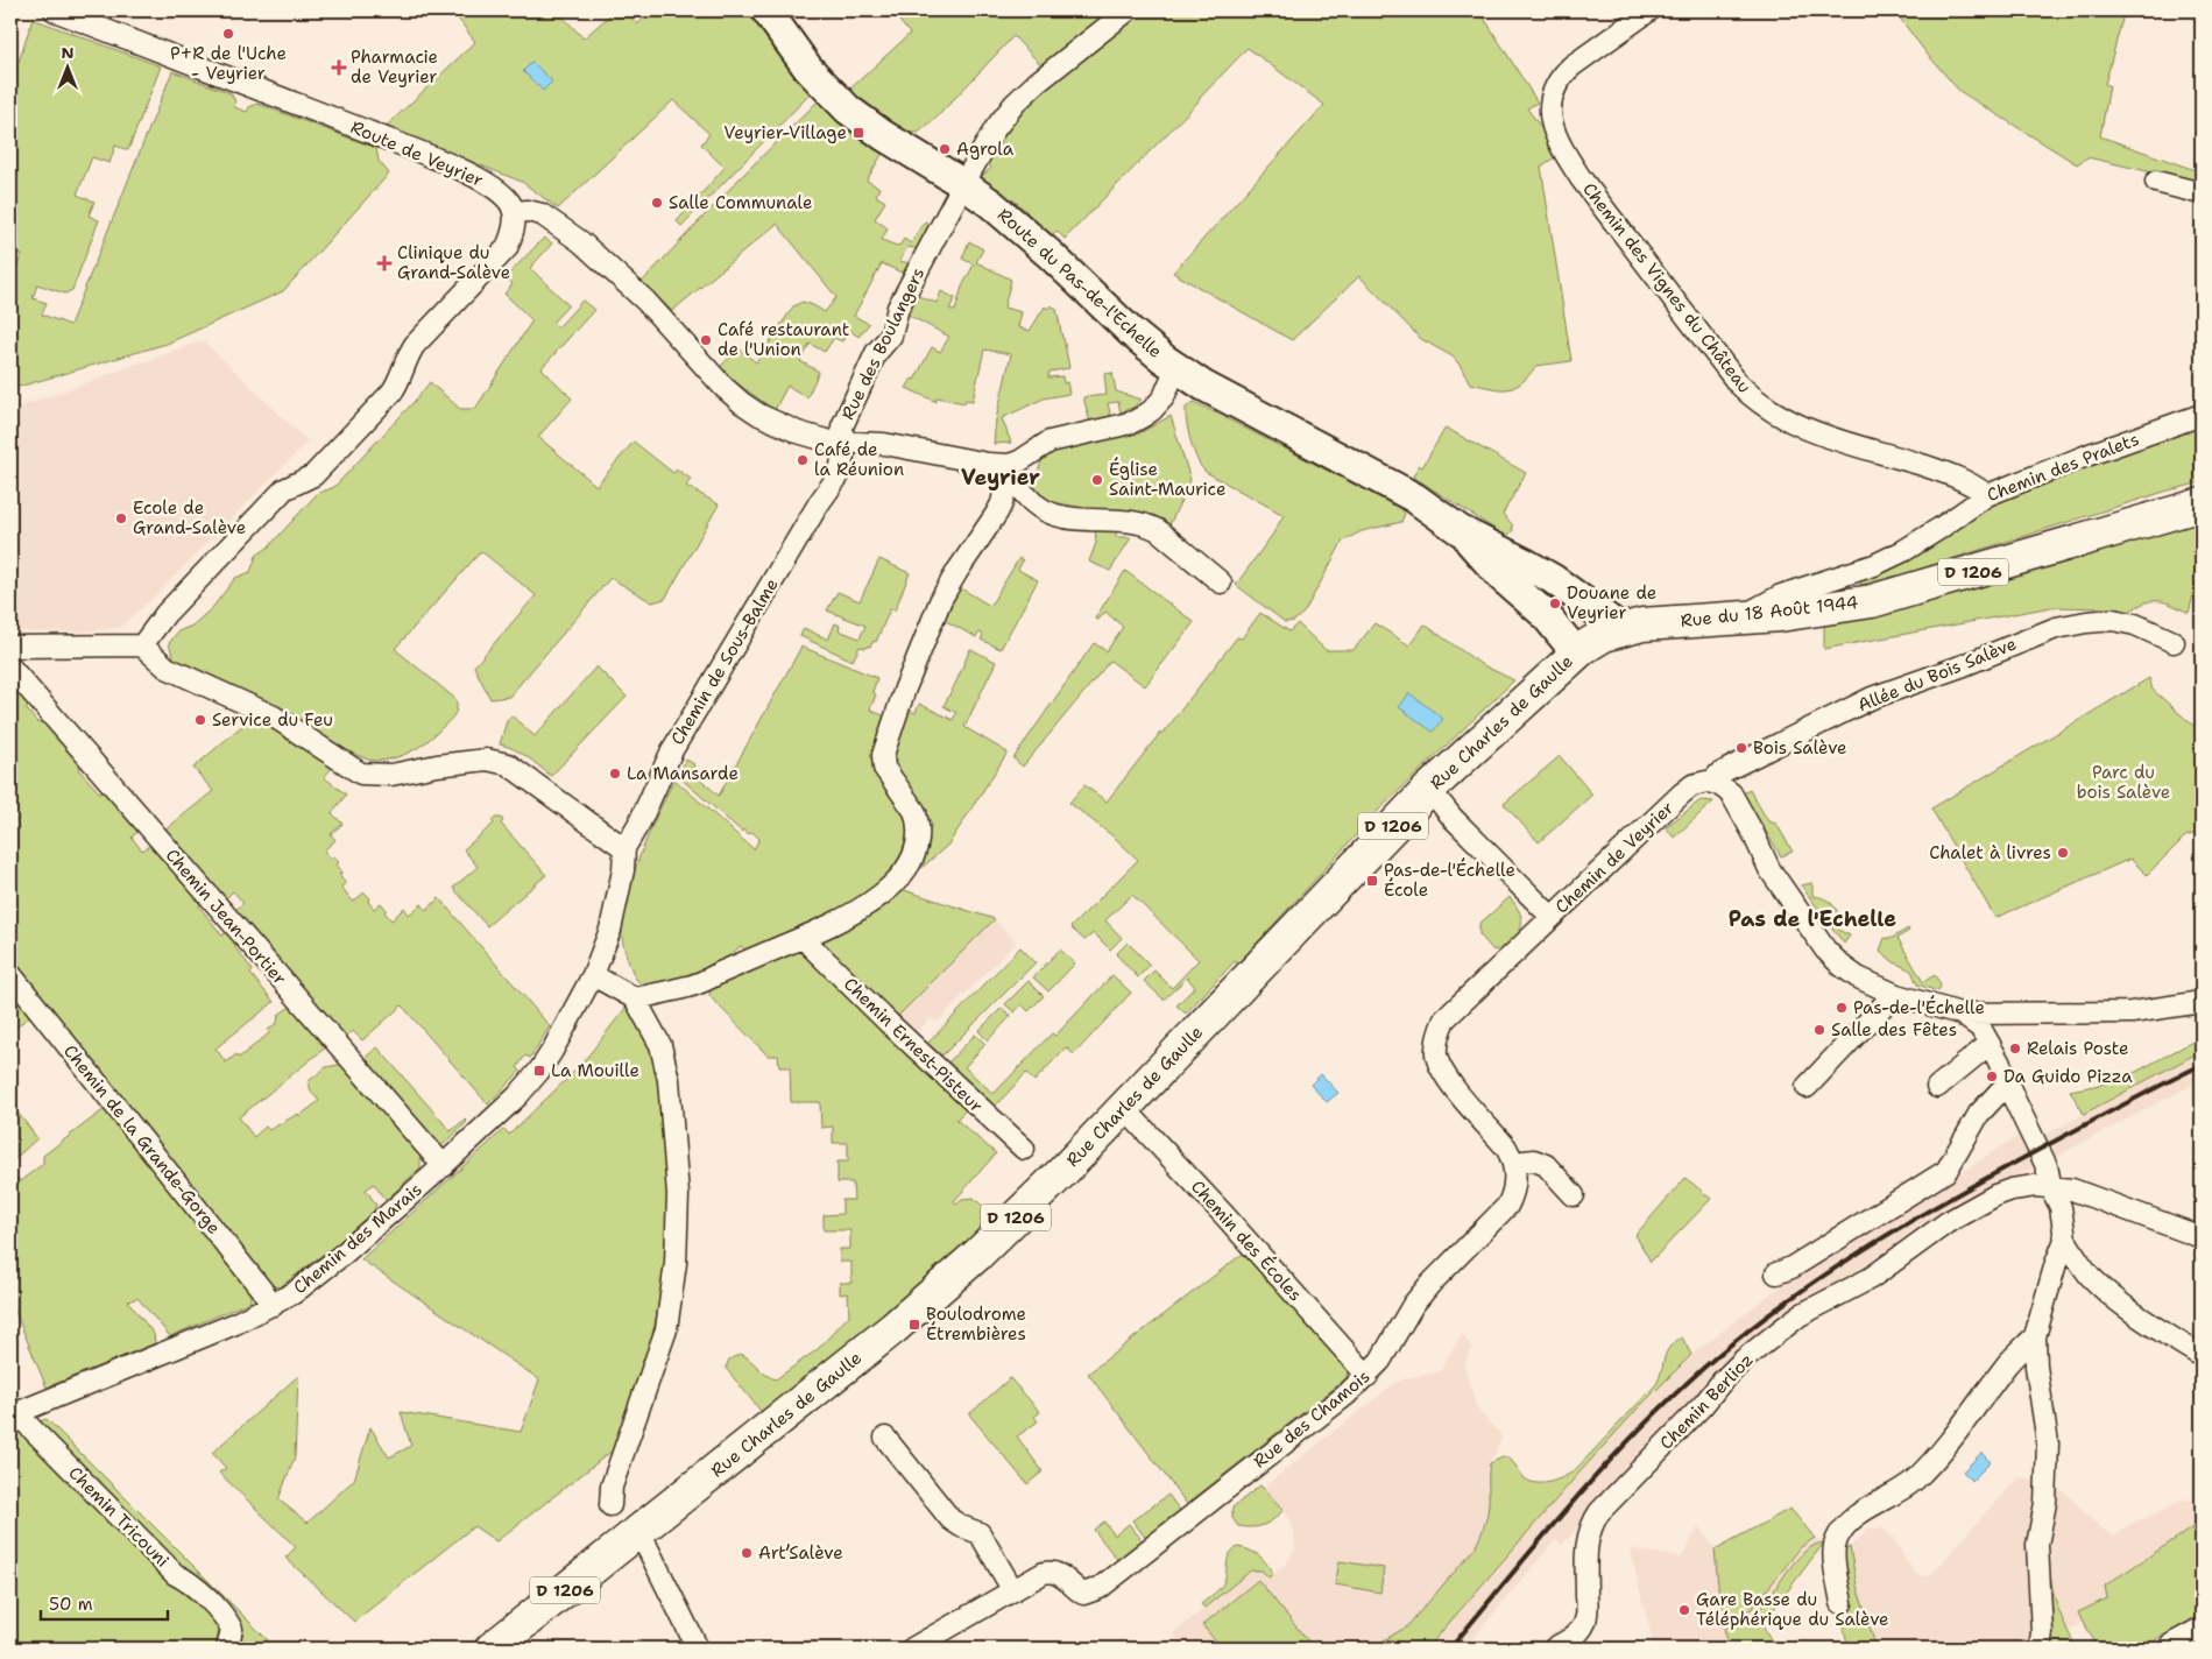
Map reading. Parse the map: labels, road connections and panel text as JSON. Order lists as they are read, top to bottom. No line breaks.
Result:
{"streets":{"main road":["Route du Pas-de-l'Echelle","D 1206","Rue du 18 Août 1944","Rue Charles de Gaulle"],"street":["Route de Veyrier","Chemin des Vignes du Château","Rue des Boulangers","Chemin des Pralets","Chemin de Sous-Balme","Allée du Bois Salève","Chemin de Veyrier","Chemin Jean-Portier","Chemin Ernest-Pisteur","Chemin de la Grande-Gorge","Chemin des Marais","Chemin des Écoles","Chemin Berlioz","Rue des Chamois","Chemin Tricouni"]},"crossings":[["Route du Pas-de-l'Echelle","Rue des Boulangers"],["Route du Pas-de-l'Echelle","Rue du 18 Août 1944"],["Route du Pas-de-l'Echelle","Rue Charles de Gaulle"],["Chemin des Vignes du Château","Chemin des Pralets"],["Rue des Boulangers","Chemin de Sous-Balme"],["Chemin des Pralets","Rue du 18 Août 1944"],["D 1206","Rue Charles de Gaulle"],["Rue du 18 Août 1944","Rue Charles de Gaulle"],["Chemin de Sous-Balme","Chemin des Marais"],["Allée du Bois Salève","Chemin de Veyrier"],["Rue Charles de Gaulle","Chemin de Veyrier"],["Rue Charles de Gaulle","Chemin des Écoles"],["Chemin Jean-Portier","Chemin des Marais"],["Chemin de la Grande-Gorge","Chemin des Marais"],["Chemin des Marais","Chemin Tricouni"],["Chemin des Écoles","Rue des Chamois"]],"districts":["Veyrier","Pas de l'Echelle"],"parks":["Parc du bois Salève"],"places":{"other":["P+R de l'Uche - Veyrier","Agrola","Salle Communale","Café restaurant de l'Union","Café de la Réunion","Église Saint-Maurice","Ecole de Grand-Salève","Douane de Veyrier","Service du Feu","Bois Salève","La Mansarde","Chalet à livres","Pas-de-l'Échelle","Salle des Fêtes","Relais Poste","Da Guido Pizza","Art’Salève","Gare Basse du Téléphérique du Salève"],"health":["Pharmacie de Veyrier","Clinique du Grand-Salève"],"transit":["Veyrier-Village","Pas-de-l'Échelle École","La Mouille","Boulodrome Étrembières"]},"scale_bar":"50 m","north":"top"}
